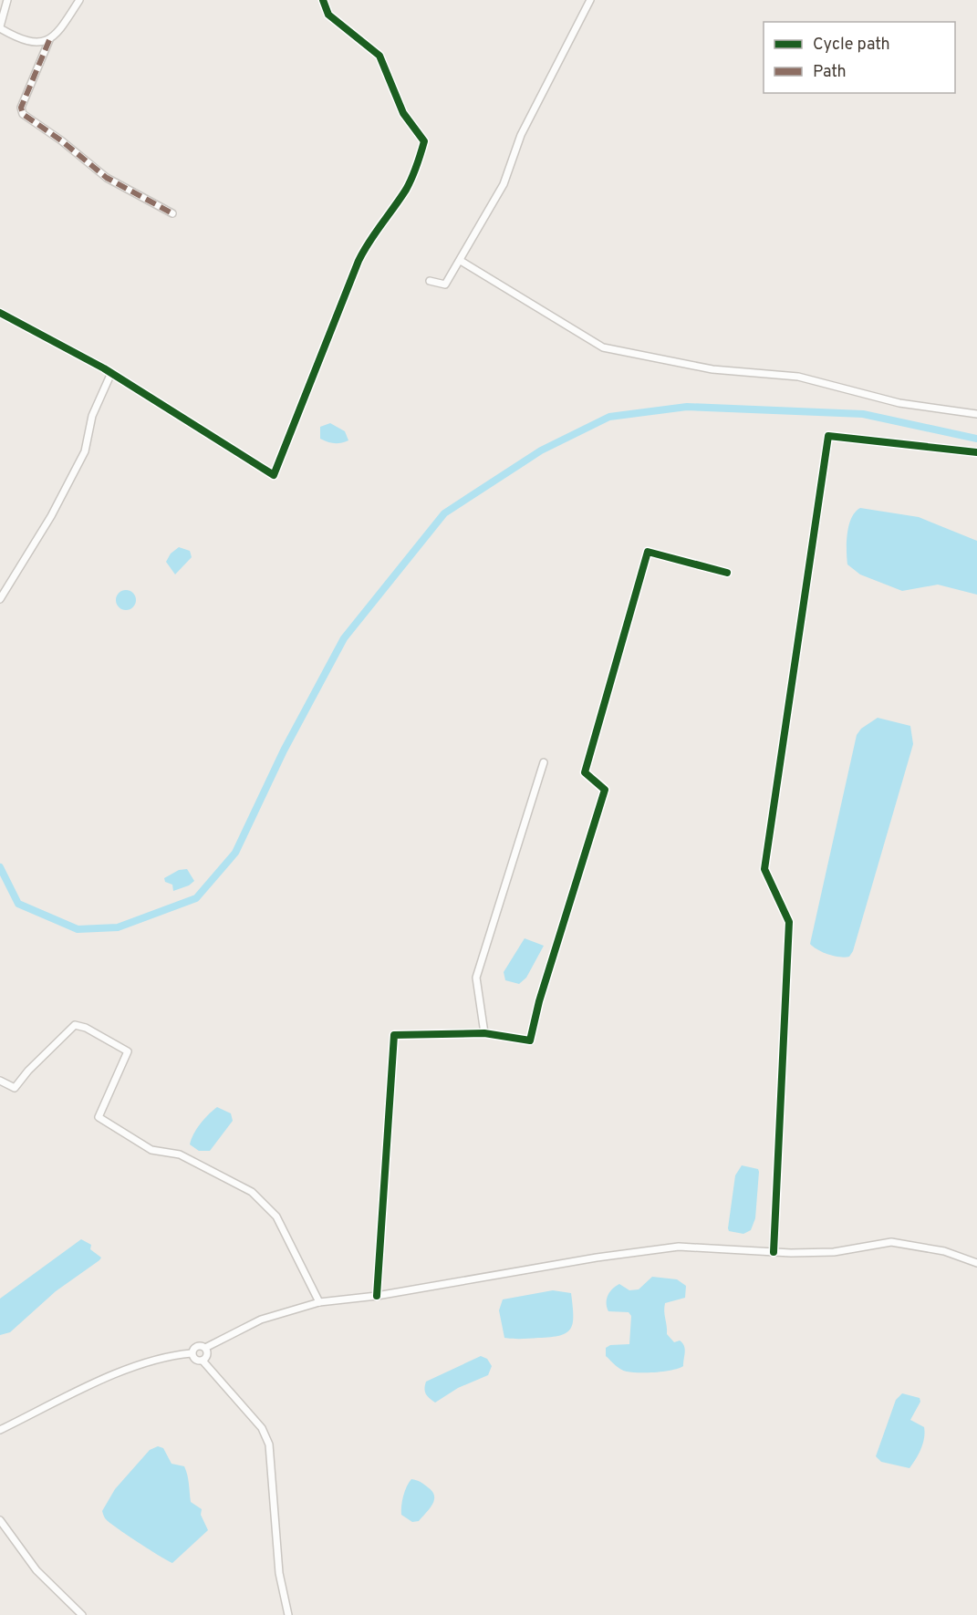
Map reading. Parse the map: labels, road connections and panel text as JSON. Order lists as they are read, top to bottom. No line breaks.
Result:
{"legend":["Cycle path","Path"]}
